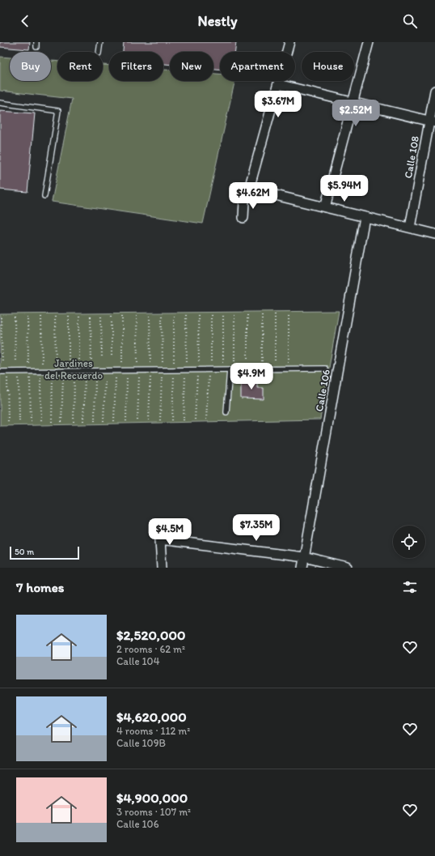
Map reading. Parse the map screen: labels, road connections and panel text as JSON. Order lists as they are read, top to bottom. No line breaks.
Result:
{"streets":{"street":["Calle 108","Calle 106"]},"parks":["Jardines del Recuerdo"],"scale_bar":"50 m","page":{"header":"Nestly","chip":["Buy","Rent","Filters","New","Apartment","House"],"price":["$3.67M","$2.52M","$5.94M","$4.62M","$4.9M","$7.35M","$4.5M"],"scale":"50 m","heading":"7 homes","list":[{"name":"$2,520,000","note":"2 rooms · 62 m² · Calle 104"},{"name":"$4,620,000","note":"4 rooms · 112 m² · Calle 109B"},{"name":"$4,900,000","note":"3 rooms · 107 m² · Calle 106"}]}}
